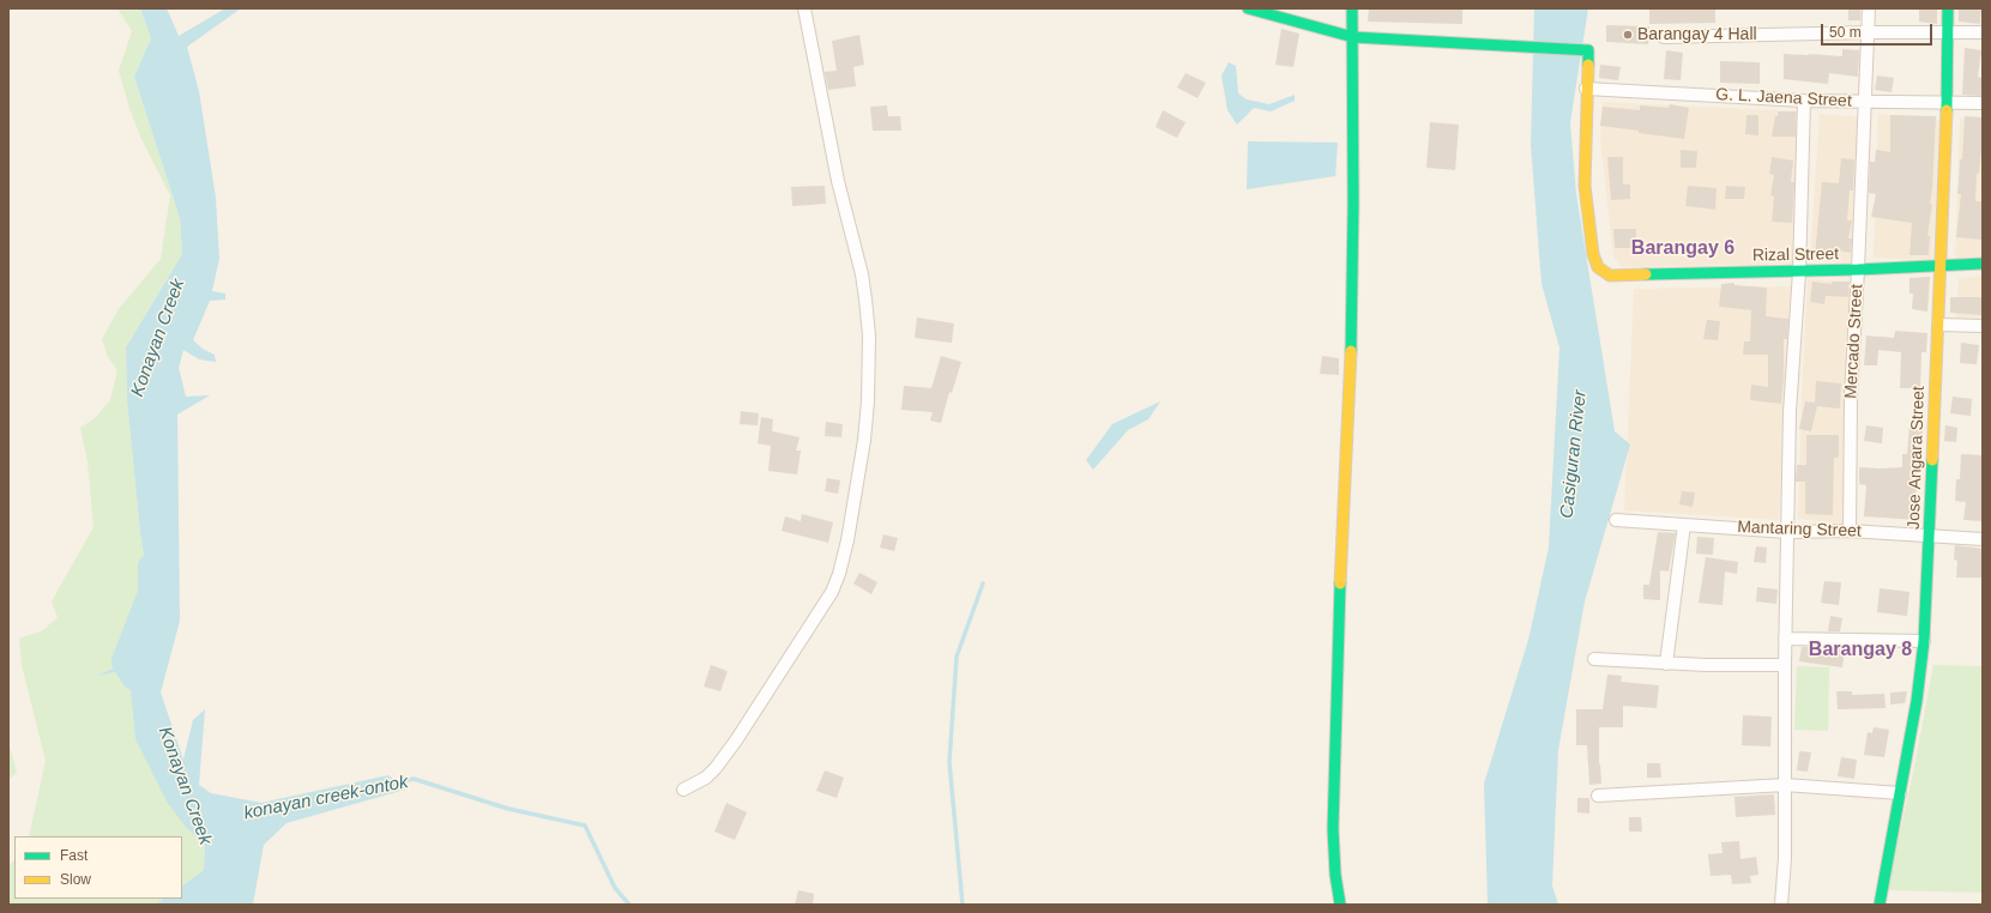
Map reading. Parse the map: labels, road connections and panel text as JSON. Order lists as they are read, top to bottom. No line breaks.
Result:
{"streets":{"street":["G. L. Jaena Street","Rizal Street","Mercado Street","Jose Angara Street","Mantaring Street"]},"crossings":[["G. L. Jaena Street","Rizal Street"],["G. L. Jaena Street","Mercado Street"],["G. L. Jaena Street","Jose Angara Street"],["Rizal Street","Mercado Street"],["Rizal Street","Jose Angara Street"],["Mercado Street","Mantaring Street"],["Jose Angara Street","Mantaring Street"]],"districts":["Barangay 6","Barangay 8"],"water":["Konayan Creek","Casiguran River","konayan creek-ontok"],"places":["Barangay 4 Hall"],"legend":["Fast","Slow"],"scale_bar":"50 m"}
